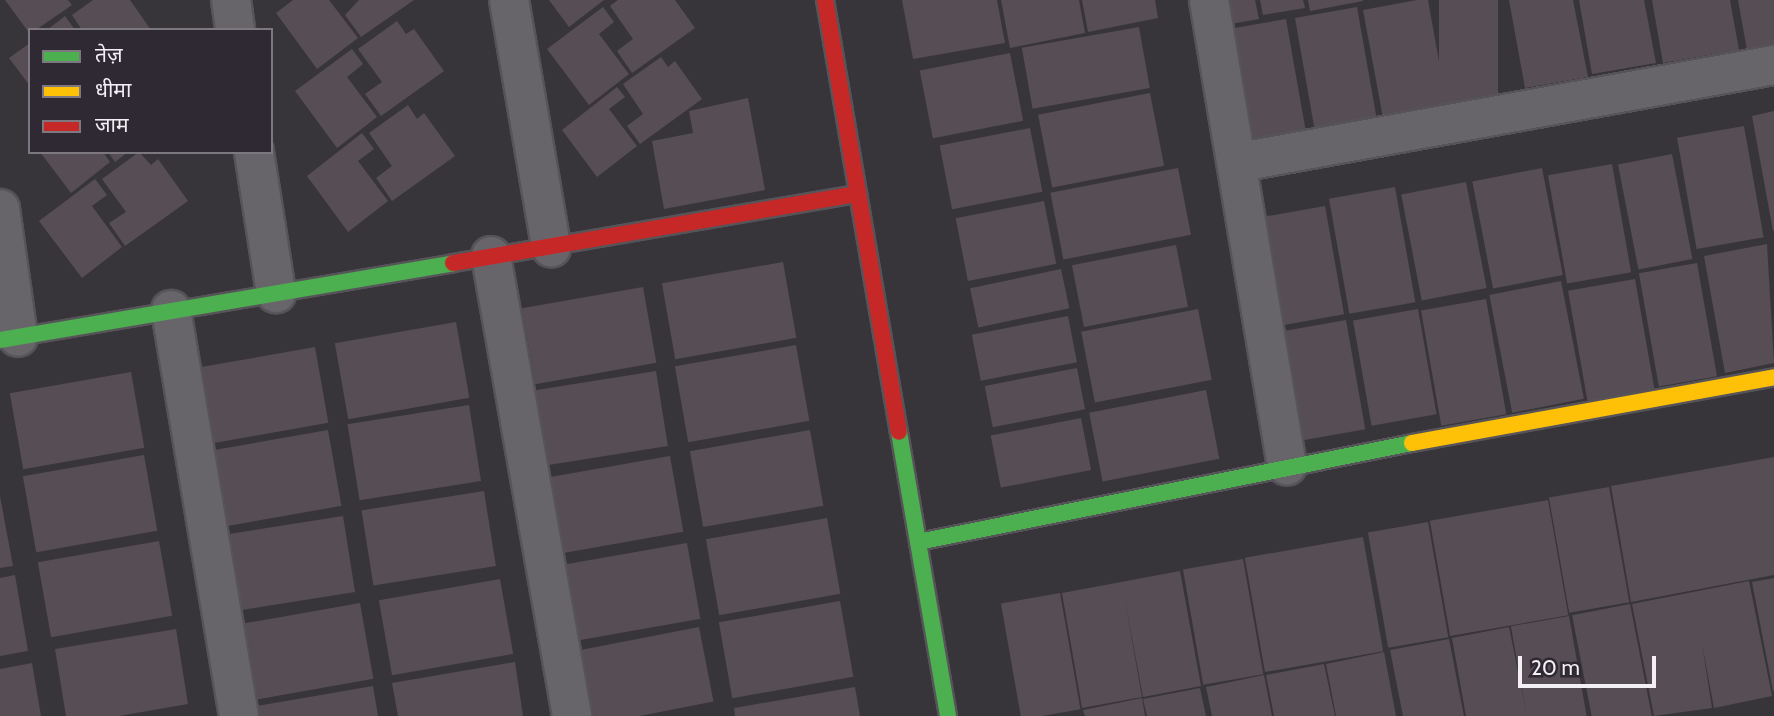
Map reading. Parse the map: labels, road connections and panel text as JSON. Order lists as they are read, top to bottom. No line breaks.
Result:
{"legend":["तेज़","धीमा","जाम"],"scale_bar":"20 m"}
